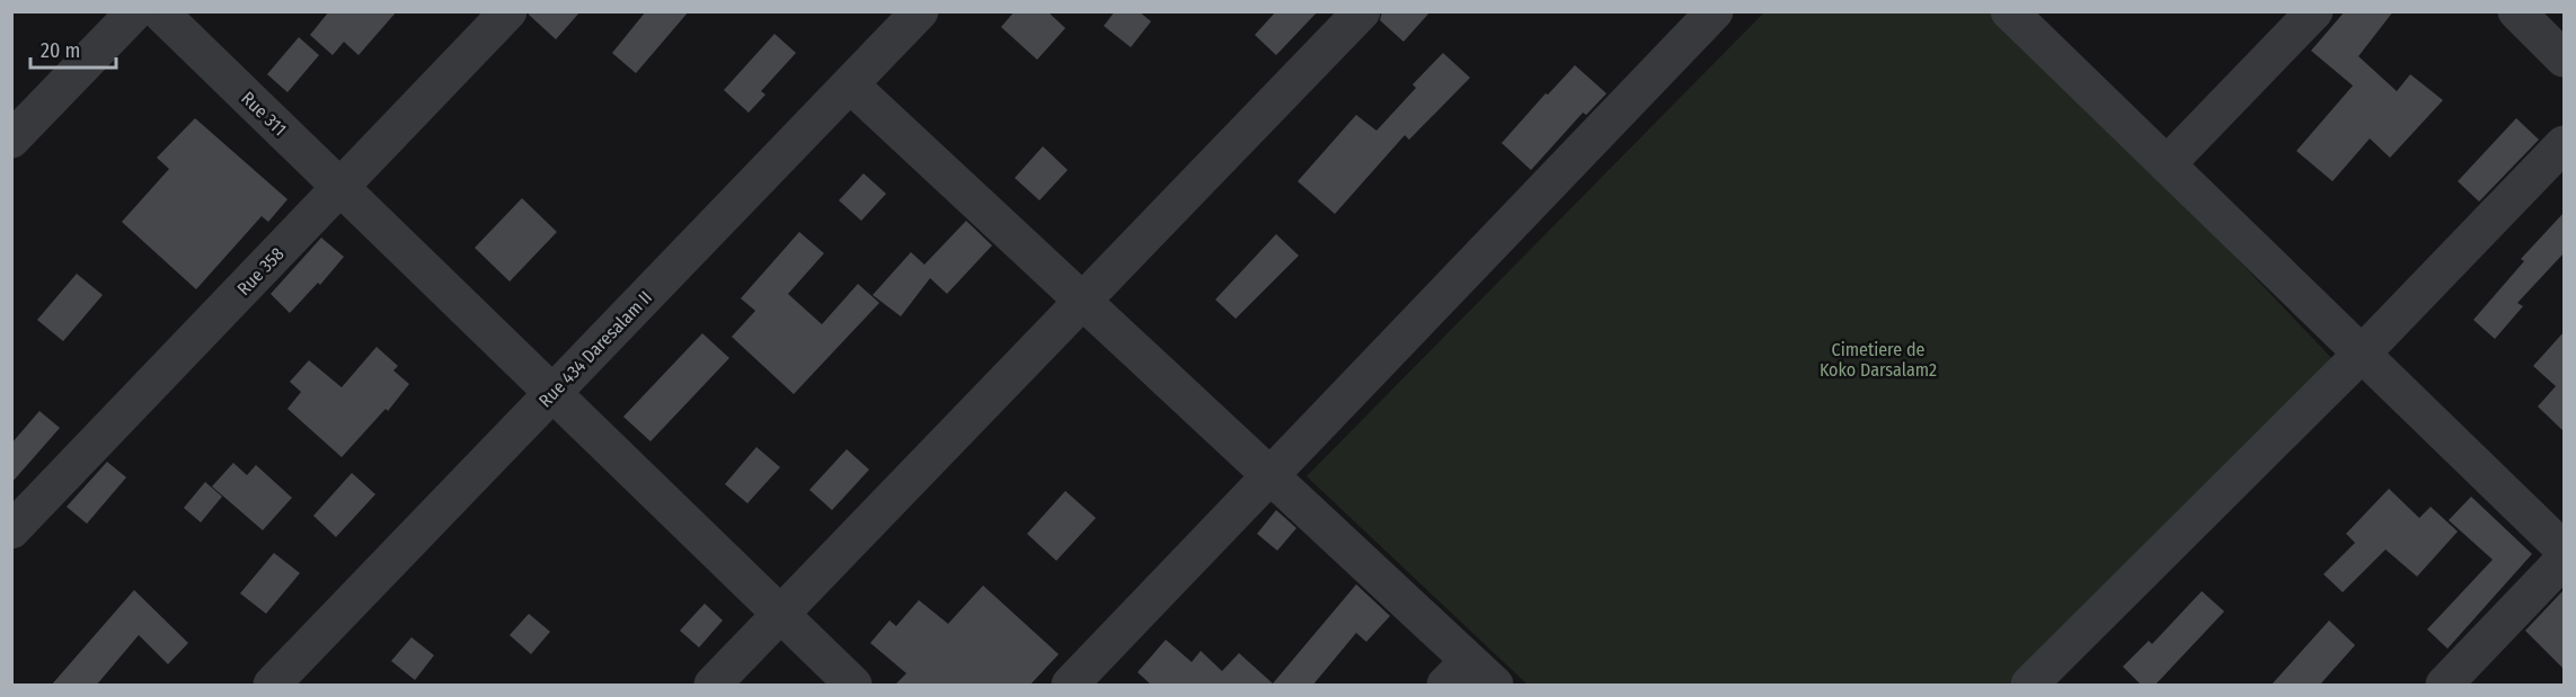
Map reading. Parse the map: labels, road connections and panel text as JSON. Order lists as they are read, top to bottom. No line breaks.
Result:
{"streets":{"street":["Rue 311","Rue 358","Rue 434 Daresalam II"]},"crossings":[["Rue 311","Rue 358"],["Rue 311","Rue 434 Daresalam II"]],"parks":["Cimetiere de Koko Darsalam2"],"scale_bar":"20 m"}
